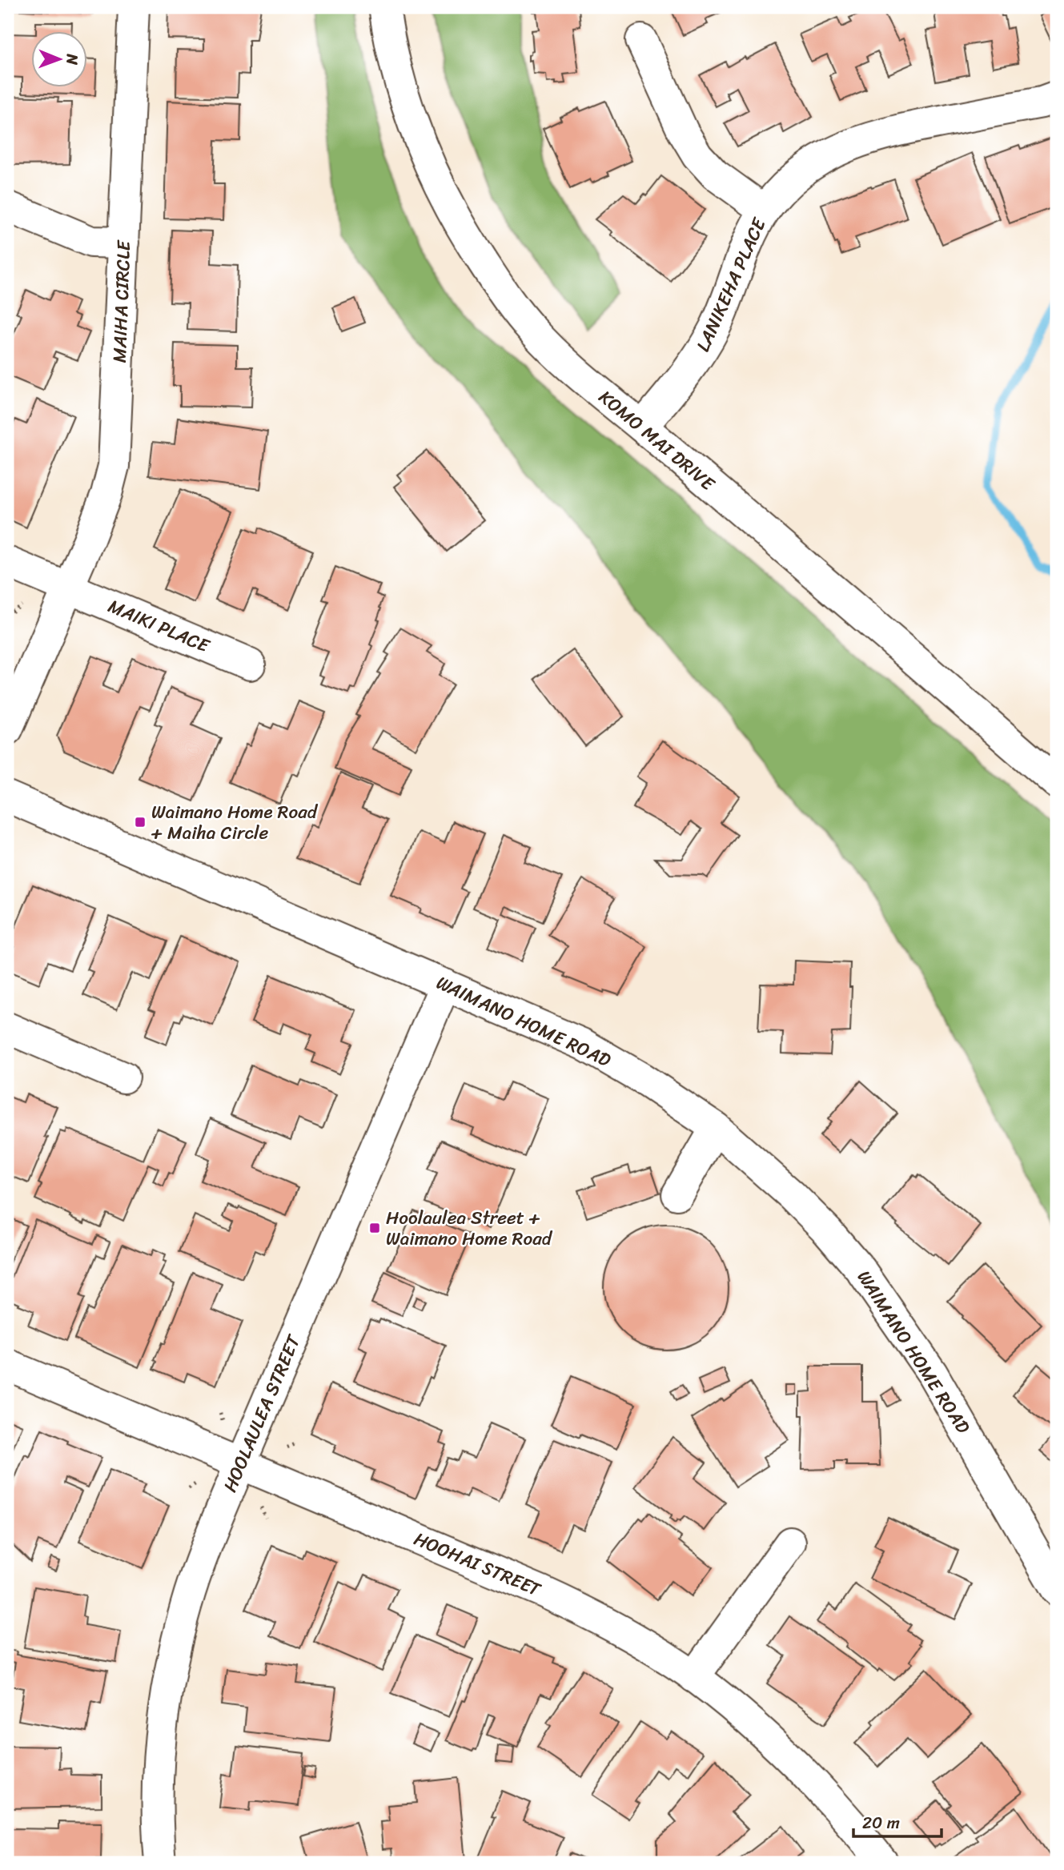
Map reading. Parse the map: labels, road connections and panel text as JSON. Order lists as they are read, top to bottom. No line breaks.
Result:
{"streets":{"street":["LANIKEHA PLACE","MAIHA CIRCLE","KOMO MAI DRIVE","MAIKI PLACE","WAIMANO HOME ROAD","HOOLAULEA STREET","HOOHAI STREET"]},"crossings":[["LANIKEHA PLACE","KOMO MAI DRIVE"],["MAIHA CIRCLE","MAIKI PLACE"],["WAIMANO HOME ROAD","HOOLAULEA STREET"],["HOOLAULEA STREET","HOOHAI STREET"]],"places":{"transit":["Waimano Home Road + Maiha Circle","Hoolaulea Street + Waimano Home Road"]},"scale_bar":"20 m","north":"right"}
